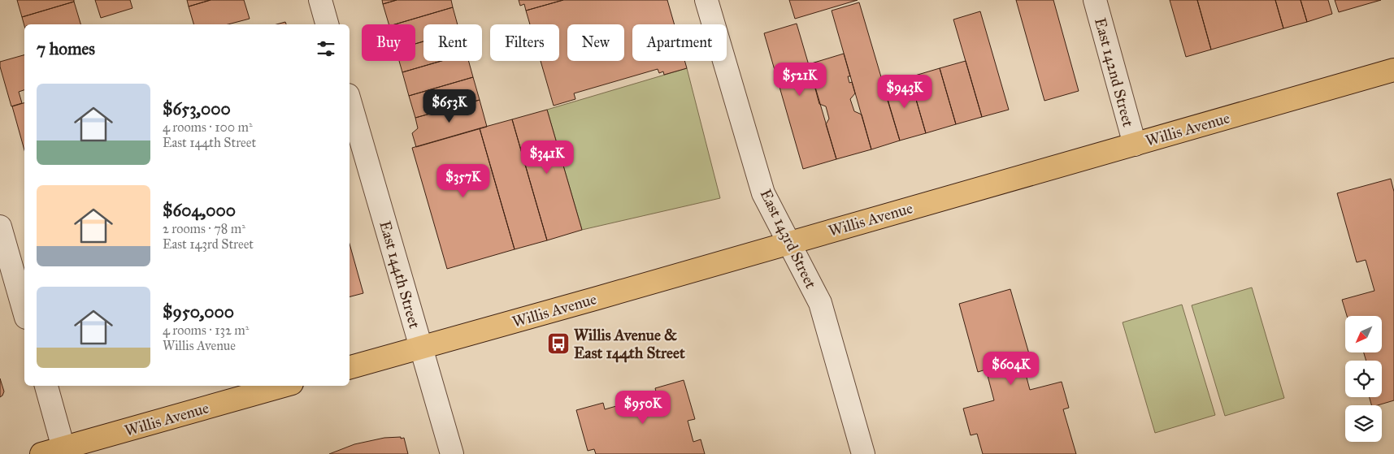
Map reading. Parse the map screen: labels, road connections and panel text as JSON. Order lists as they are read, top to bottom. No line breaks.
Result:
{"streets":{"main road":["Willis Avenue"],"street":["East 142nd Street","East 143rd Street","East 144th Street"]},"crossings":[["East 142nd Street","Willis Avenue"],["Willis Avenue","East 143rd Street"],["Willis Avenue","East 144th Street"]],"places":{"bus stop":["Willis Avenue & East 144th Street"]},"north":"bottom left","page":{"chip":["Buy","Rent","Filters","New","Apartment"],"heading":"7 homes","price":["$521K","$943K","$653K","$341K","$357K","$604K","$950K"],"list":[{"name":"$653,000","note":"4 rooms · 100 m² · East 144th Street"},{"name":"$604,000","note":"2 rooms · 78 m² · East 143rd Street"},{"name":"$950,000","note":"4 rooms · 132 m² · Willis Avenue"}]}}
